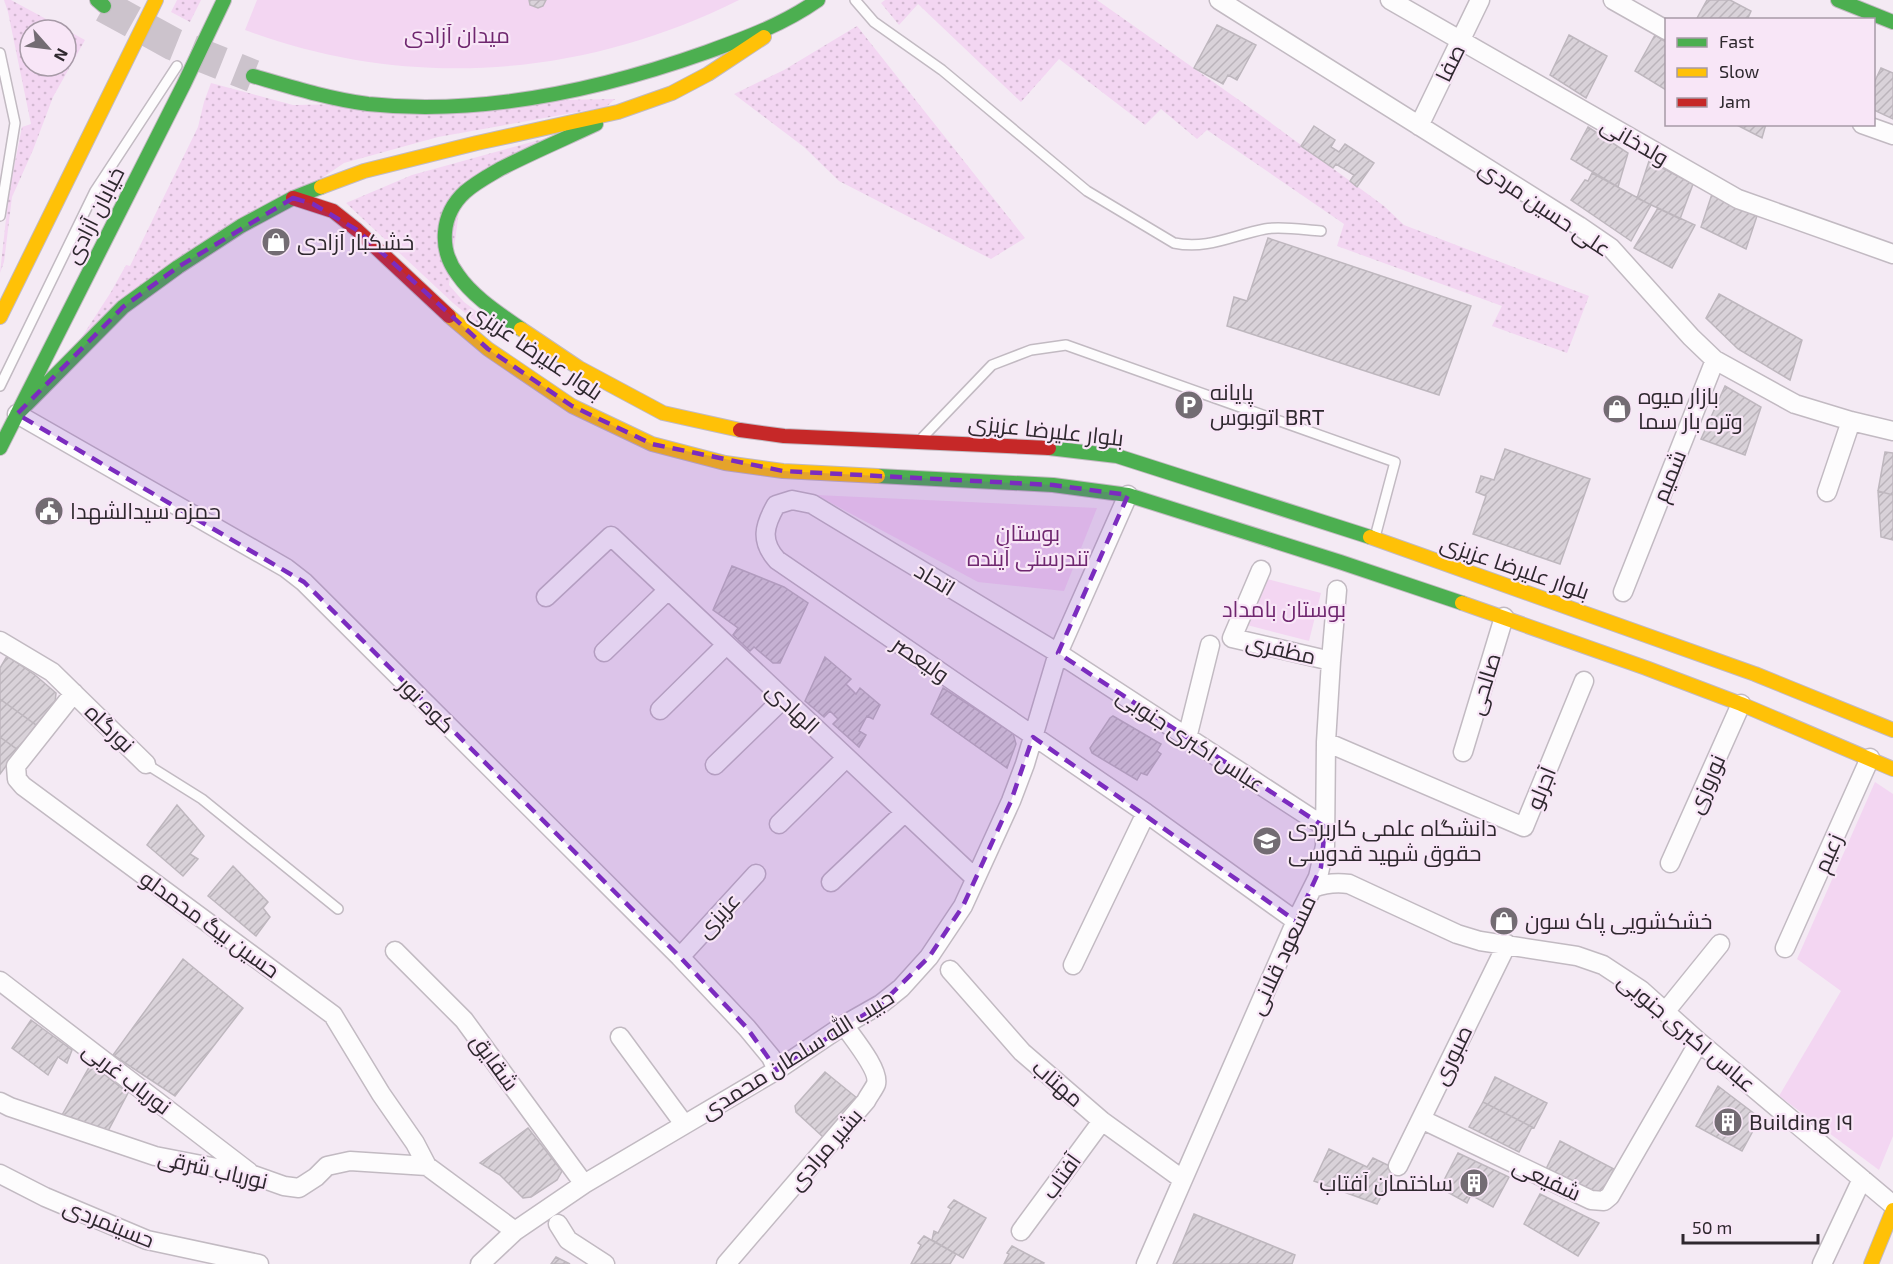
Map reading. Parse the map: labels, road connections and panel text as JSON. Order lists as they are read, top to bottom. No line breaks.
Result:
{"streets":{"main road":["خیابان آزادی","بلوار علیرضا عزیزی"],"street":["صفا","ولدخانی","علی حسین مردی","شمیم","اتحاد","مظفری","ولیعصر","صالحی","کوه نور","الهادی","نورگاه","عباس اکبری جنوبی","نوروزی","آجرلو","زعیم","عزیزی","حسین بیگ محمدلو","مسعود قلانی","حبیب الله سلطان محمدی","صبوری","شقایق","نوریاب غربی","مهتاب","بشیر مرادی","نوریاب شرقی","آفتاب","شفیعی","حسینمردی"]},"crossings":[["صفا","ولدخانی"],["صفا","علی حسین مردی"],["علی حسین مردی","شمیم"],["خیابان آزادی","کوه نور"],["بلوار علیرضا عزیزی","صالحی"],["بلوار علیرضا عزیزی","نوروزی"],["بلوار علیرضا عزیزی","زعیم"],["بلوار علیرضا عزیزی","حبیب الله سلطان محمدی"],["اتحاد","ولیعصر"],["اتحاد","عباس اکبری جنوبی"],["اتحاد","حبیب الله سلطان محمدی"],["مظفری","مسعود قلانی"],["ولیعصر","مسعود قلانی"],["ولیعصر","حبیب الله سلطان محمدی"],["کوه نور","عزیزی"],["کوه نور","حبیب الله سلطان محمدی"],["الهادی","حبیب الله سلطان محمدی"],["نورگاه","حسین بیگ محمدلو"],["عباس اکبری جنوبی","مسعود قلانی"],["عباس اکبری جنوبی","حبیب الله سلطان محمدی"],["عباس اکبری جنوبی","صبوری"],["عباس اکبری جنوبی","شفیعی"],["آجرلو","مسعود قلانی"],["حسین بیگ محمدلو","حبیب الله سلطان محمدی"],["حسین بیگ محمدلو","نوریاب شرقی"],["مسعود قلانی","مهتاب"],["حبیب الله سلطان محمدی","شقایق"],["حبیب الله سلطان محمدی","بشیر مرادی"],["صبوری","شفیعی"],["نوریاب غربی","نوریاب شرقی"],["مهتاب","آفتاب"]],"parks":["میدان آزادی","بوستان تندرستی آینده","بوستان بامداد"],"places":{"shop":["خشکبار آزادی","بازار میوه وتره بار سما","خشکشویی پاک سون"],"parking":["پایانه اتوبوس BRT"],"public building":["حمزه سیدالشهدا"],"school or university":["دانشگاه علمی کاربردی حقوق شهید قدوسی"],"building":["Building ۱۹","ساختمان آفتاب"]},"legend":["Fast","Slow","Jam"],"scale_bar":"50 m","north":"bottom right"}
